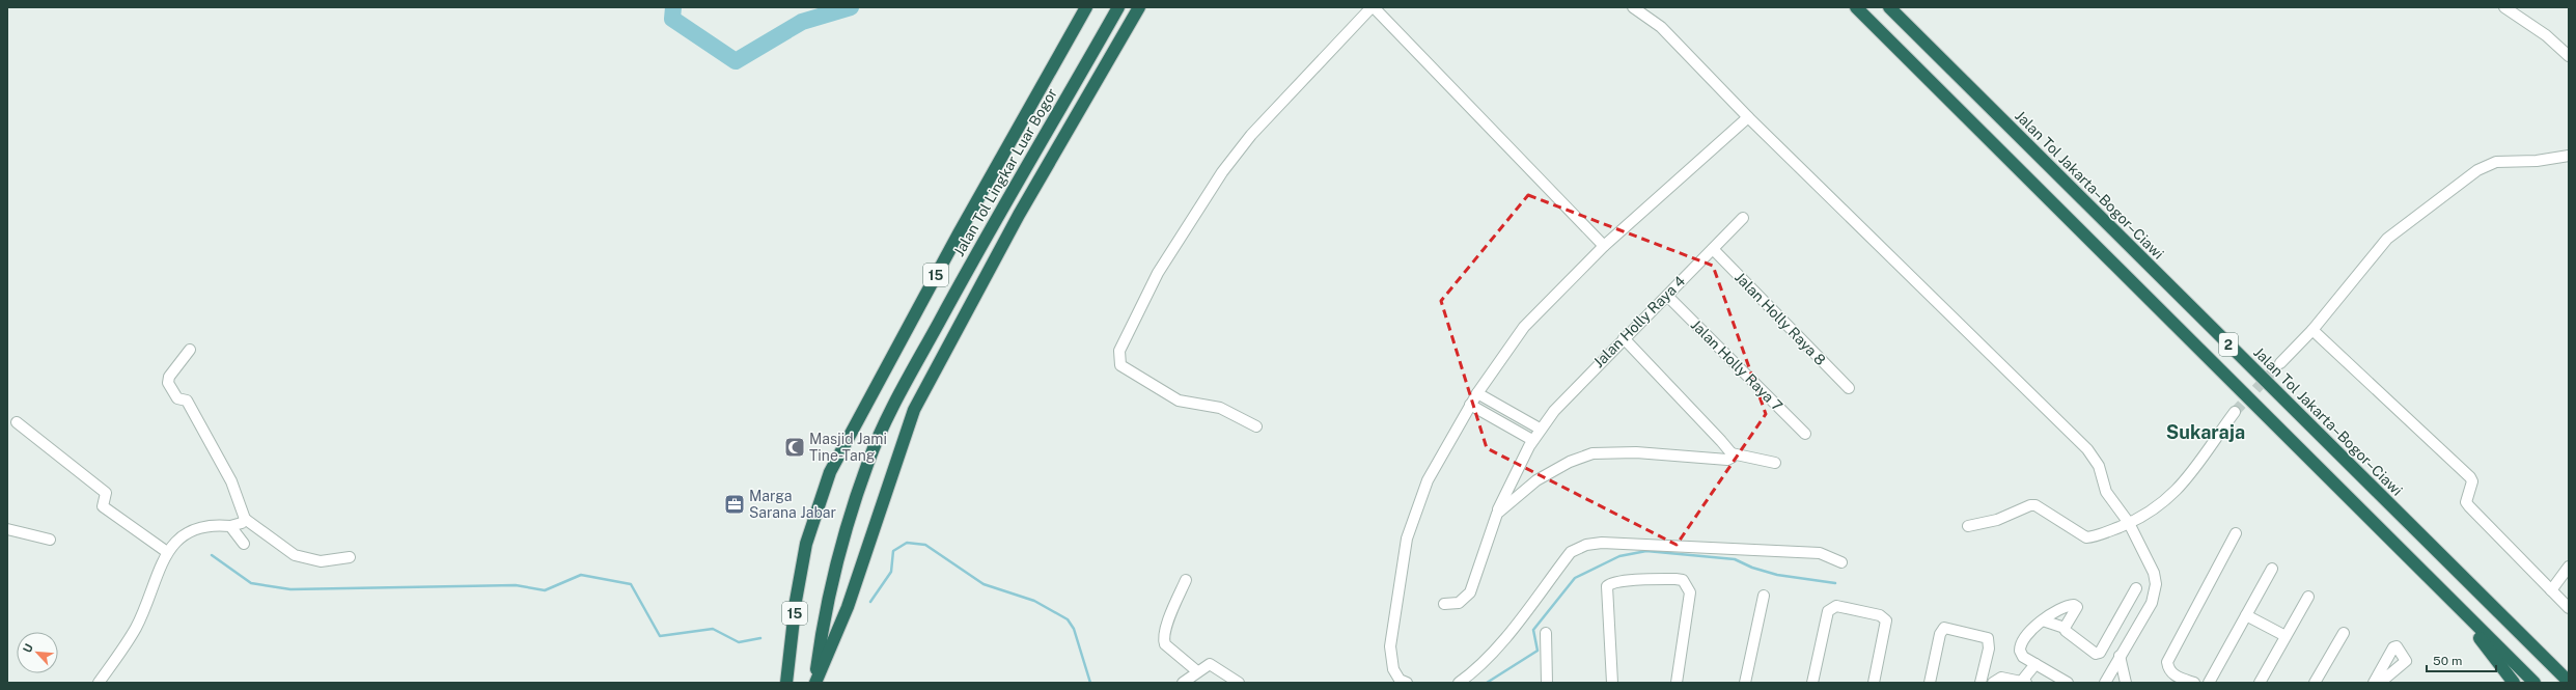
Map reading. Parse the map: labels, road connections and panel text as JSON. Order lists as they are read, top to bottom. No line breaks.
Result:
{"streets":{"highway":["Jalan Tol Lingkar Luar Bogor","Jalan Tol Jakarta–Bogor–Ciawi","15","2"],"street":["Jalan Holly Raya 8","Jalan Holly Raya 4","Jalan Holly Raya 7"]},"crossings":[["Jalan Holly Raya 8","Jalan Holly Raya 4"],["Jalan Holly Raya 4","Jalan Holly Raya 7"]],"districts":["Sukaraja"],"places":{"mosque":["Masjid Jami Tine-Tang"],"office":["Marga Sarana Jabar"]},"scale_bar":"50 m","north":"top left"}
